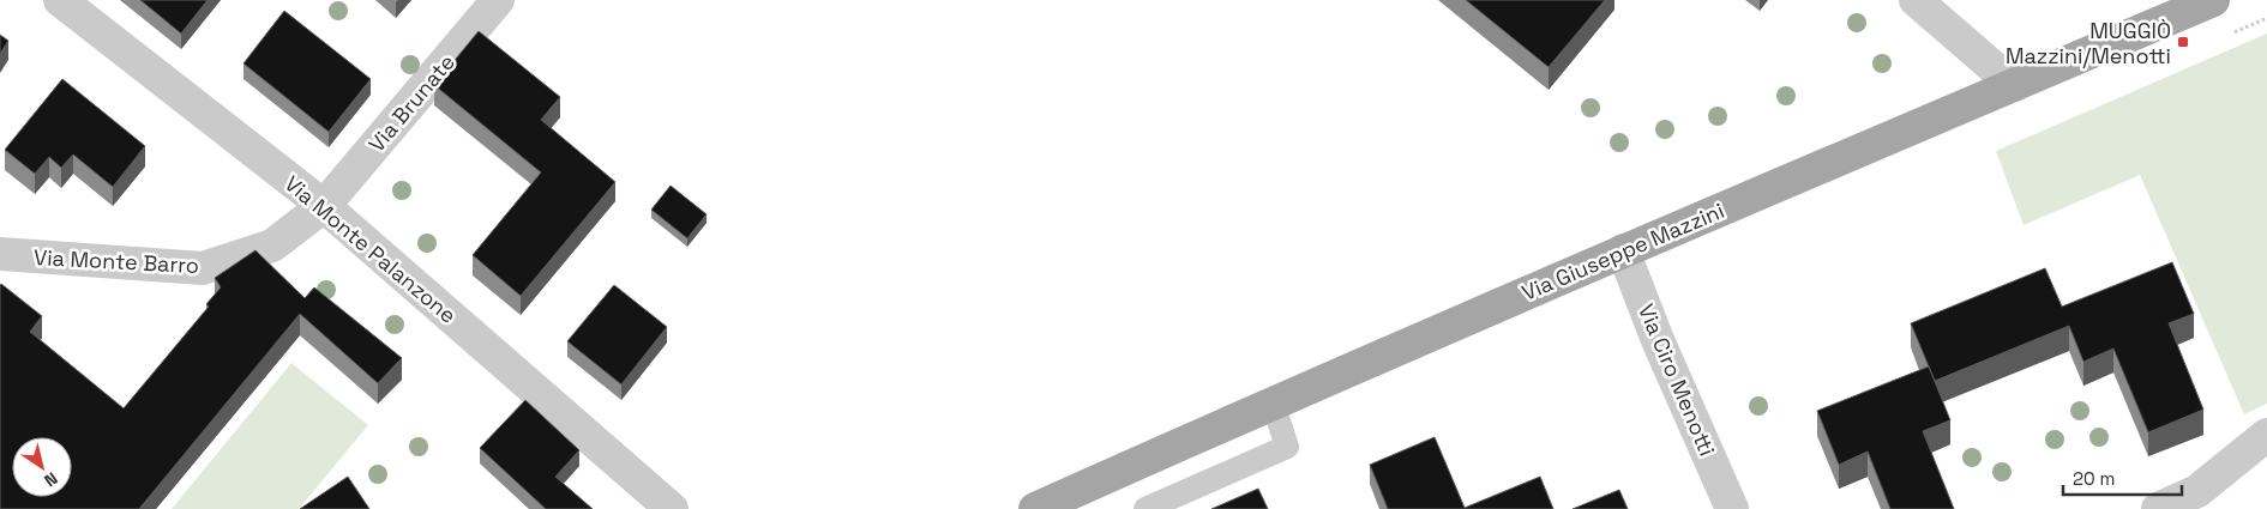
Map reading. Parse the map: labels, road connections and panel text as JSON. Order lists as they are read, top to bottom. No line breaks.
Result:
{"streets":{"main road":["Via Giuseppe Mazzini"],"street":["Via Brunate","Via Monte Palanzone","Via Monte Barro","Via Ciro Menotti"]},"crossings":[["Via Brunate","Via Monte Palanzone"],["Via Brunate","Via Monte Barro"],["Via Monte Palanzone","Via Monte Barro"],["Via Giuseppe Mazzini","Via Ciro Menotti"]],"places":{"transit":["MUGGIÒ Mazzini/Menotti"]},"scale_bar":"20 m","north":"bottom right"}
